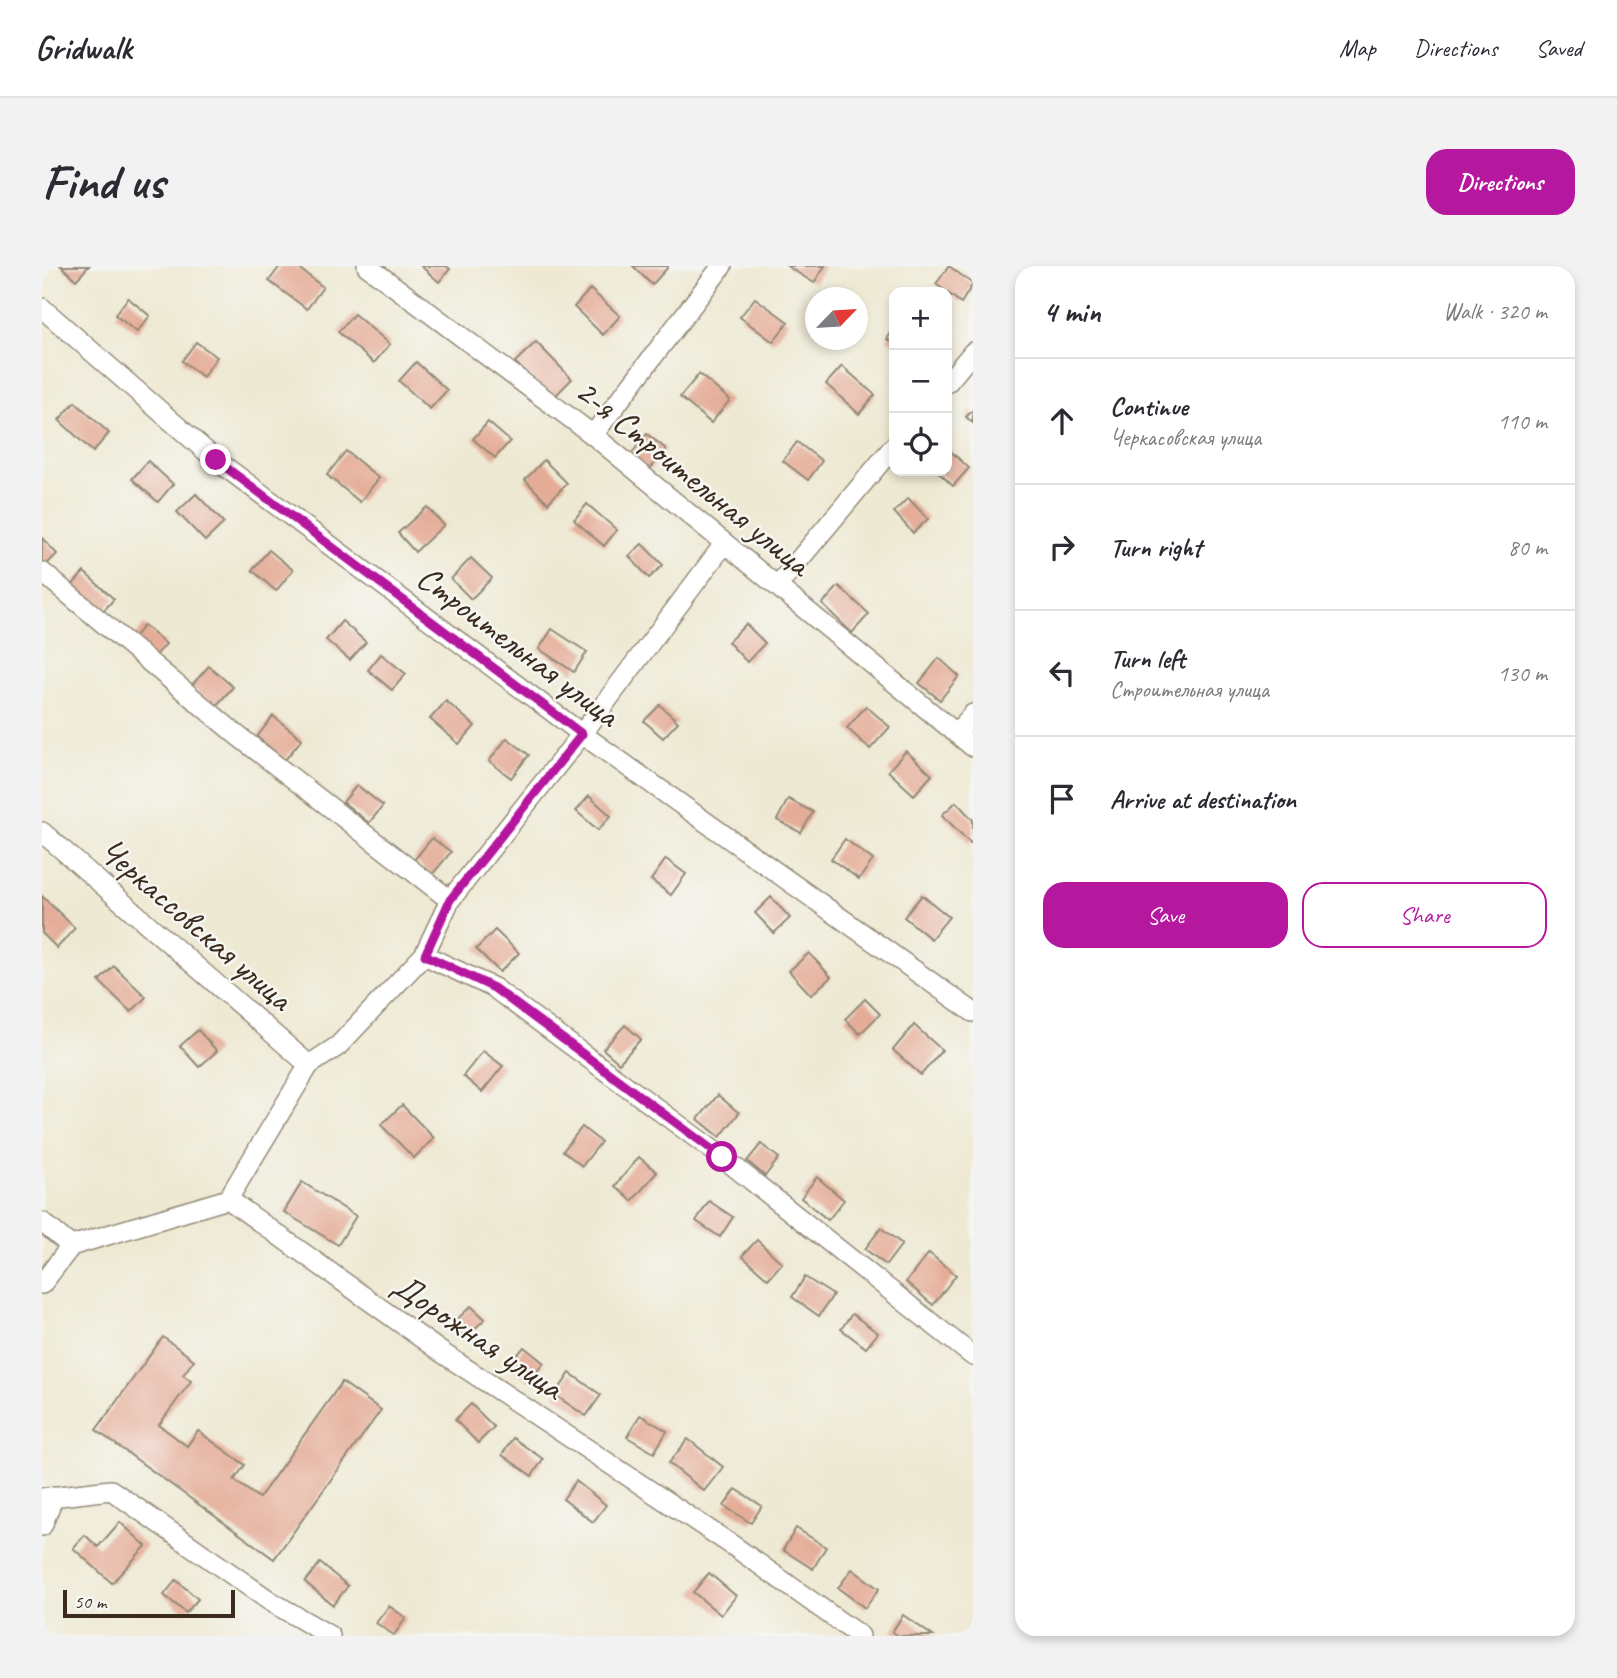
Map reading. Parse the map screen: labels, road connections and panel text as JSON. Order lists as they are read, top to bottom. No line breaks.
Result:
{"streets":{"street":["2-я Строительная улица","Строительная улица","Черкассовская улица","Дорожная улица"]},"scale_bar":"50 m","north":"top right","page":{"header":"Gridwalk","nav":["Map","Directions","Saved"],"buttons":["Directions",["Save","Share"]],"title":"Find us","heading":["4 min","Walk · 320 m"],"map_buttons":["+","−"],"list":[["Continue","Черкасовская улица","110 m"],["Turn right","80 m"],["Turn left","Строительная улица","130 m"],"Arrive at destination"],"scale":"50 m"}}
